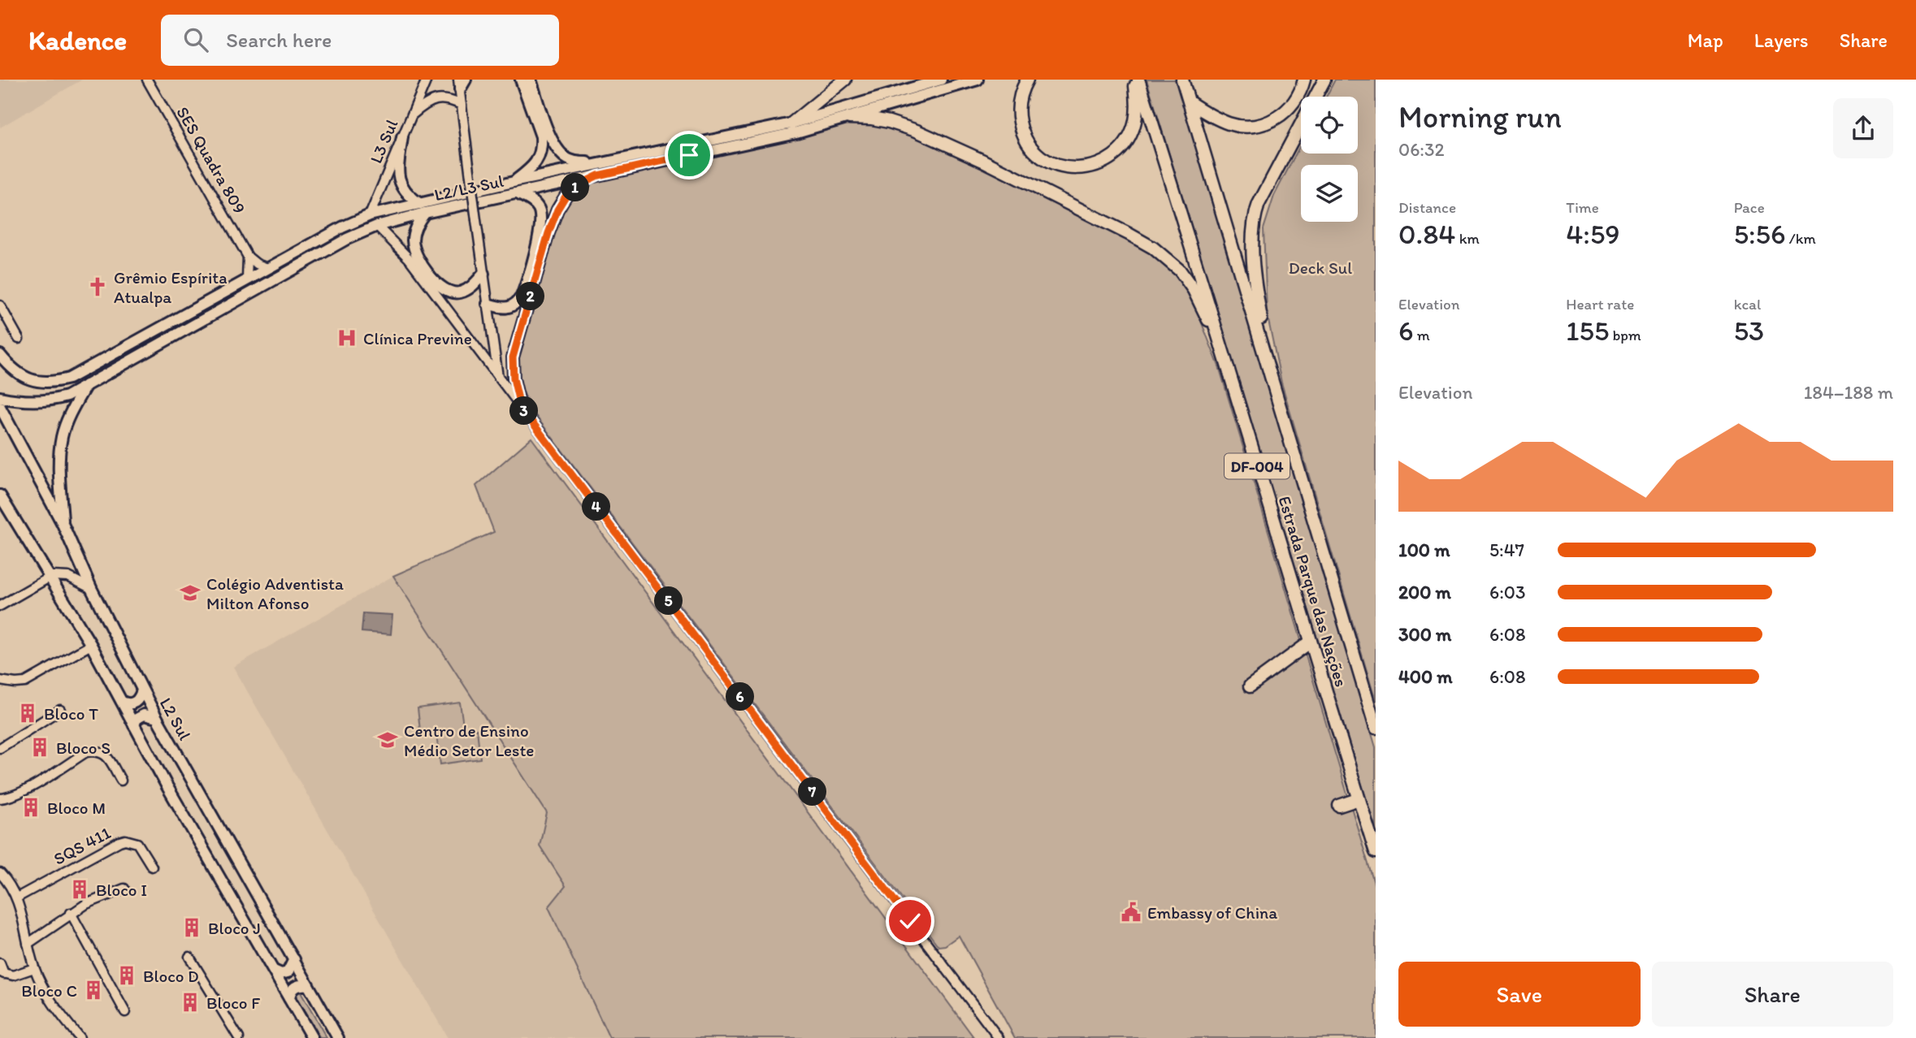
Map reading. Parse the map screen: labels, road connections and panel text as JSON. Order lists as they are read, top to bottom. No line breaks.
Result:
{"streets":{"highway":["DF-004","Estrada Parque das Nações"],"main road":["L2/L3 Sul","L2 Sul"],"street":["L3 Sul","SES Quadra 809","SQS 411"]},"crossings":[["L3 Sul","L2/L3 Sul"]],"parks":["Deck Sul"],"places":{"church":["Grêmio Espírita Atualpa"],"hospital":["Clínica Previne"],"school or university":["Colégio Adventista Milton Afonso","Centro de Ensino Médio Setor Leste"],"building":["Bloco T","Bloco S","Bloco M","Bloco I","Bloco J","Bloco D","Bloco C","Bloco F"],"public building":["Embassy of China"]},"page":{"header":"Kadence","search":"Search here","nav":["Map","Layers","Share"],"heading":["Morning run","06:32"],"pins":["1","2","3","4","5","6","7"],"stats":[["Distance","0.84 km"],["Time","4:59"],["Pace","5:56 /km"],["Elevation","6 m"],["Heart rate","155 bpm"],["kcal","53"]],"chart":["Elevation","184–188 m"],"list":[{"name":"100 m","note":"5:47"},{"name":"200 m","note":"6:03"},{"name":"300 m","note":"6:08"},{"name":"400 m","note":"6:08"}],"buttons":["Save","Share"]}}
